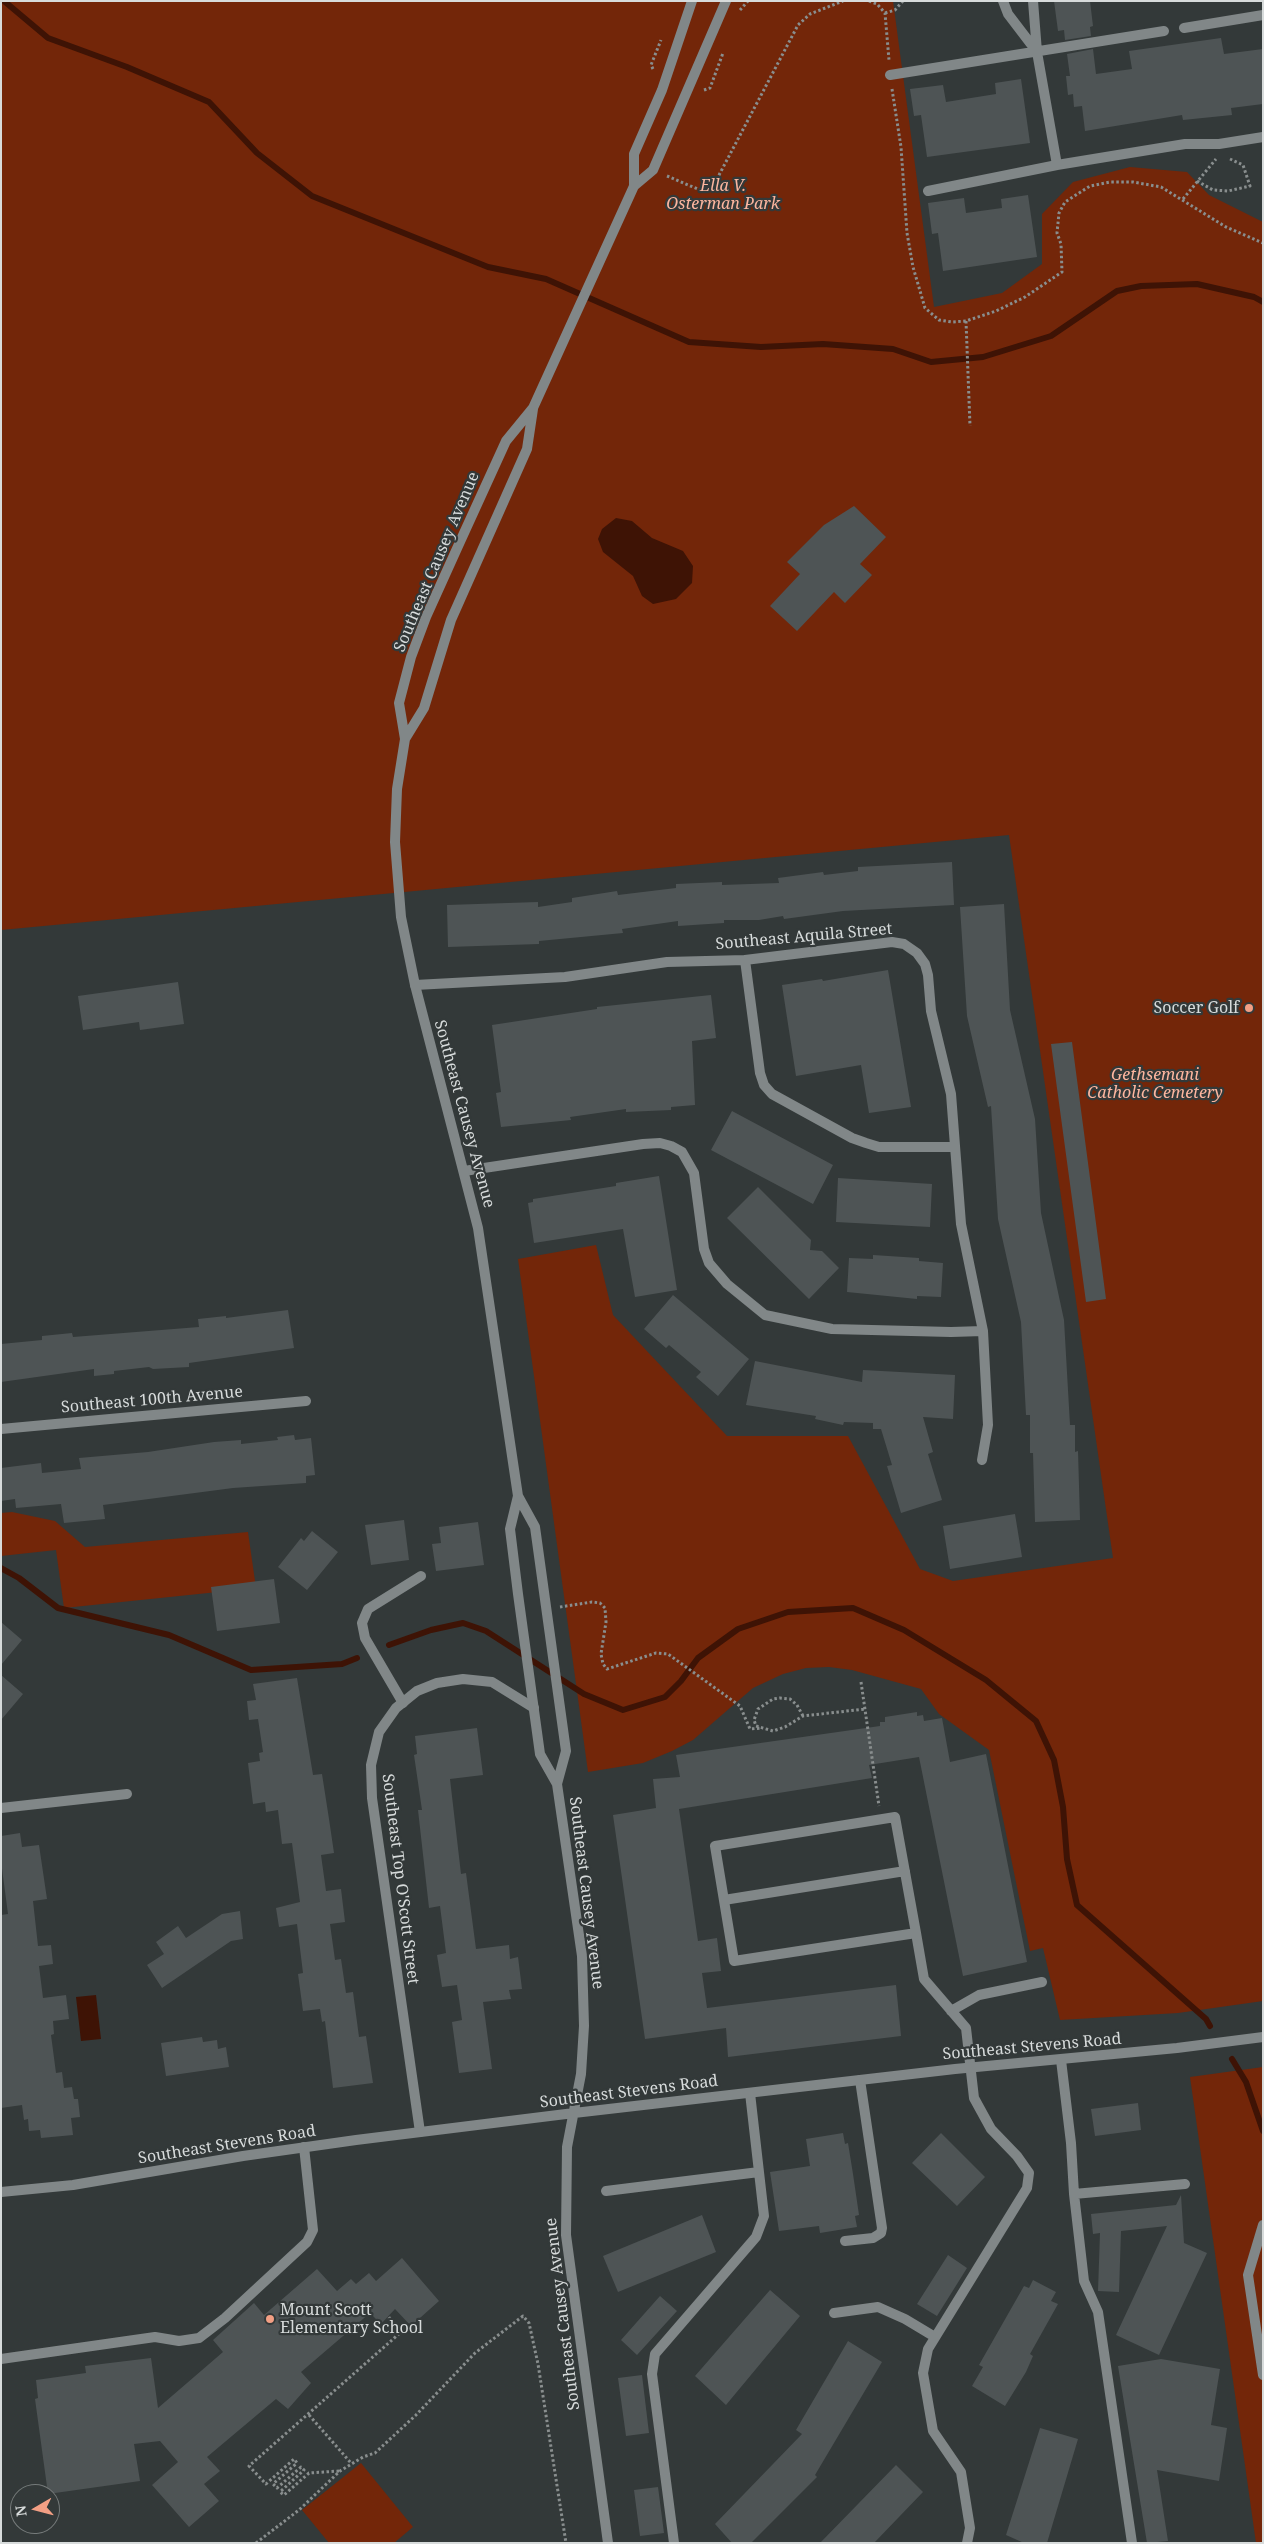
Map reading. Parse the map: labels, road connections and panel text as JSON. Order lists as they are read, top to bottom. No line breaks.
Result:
{"streets":{"street":["Southeast Causey Avenue","Southeast Aquila Street","Southeast 100th Avenue","Southeast Top O'Scott Street","Southeast Stevens Road"]},"crossings":[["Southeast Causey Avenue","Southeast Aquila Street"],["Southeast Causey Avenue","Southeast Top O'Scott Street"],["Southeast Causey Avenue","Southeast Stevens Road"],["Southeast Top O'Scott Street","Southeast Stevens Road"]],"parks":["Ella V. Osterman Park","Gethsemani Catholic Cemetery"],"places":["Soccer Golf","Mount Scott Elementary School"],"north":"left"}
